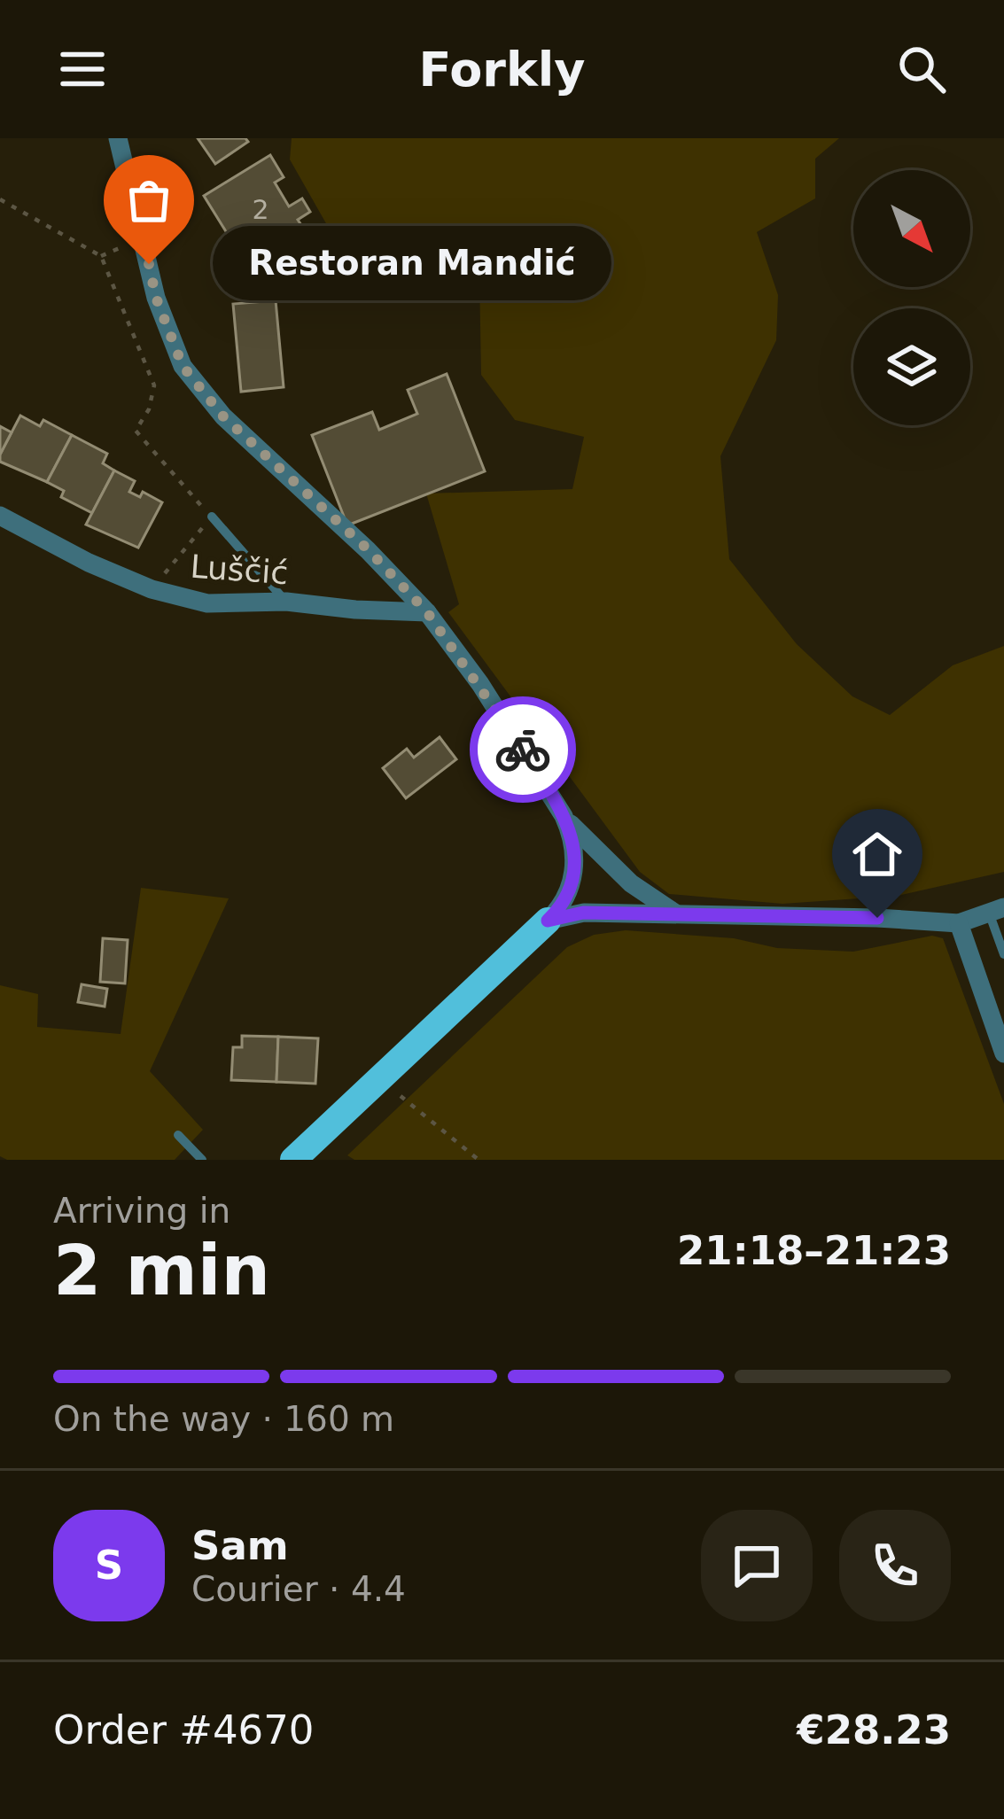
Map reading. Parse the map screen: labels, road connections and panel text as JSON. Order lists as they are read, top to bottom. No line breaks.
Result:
{"streets":{"street":["Luščić"]},"places":["Restoran Mandić"],"house_numbers":["2"],"north":"bottom right","page":{"header":"Forkly","bubble":"Restoran Mandić","heading":["2 min","Arriving in","21:18–21:23"],"panel":["Sam","Courier · 4.4","Order #4670","€28.23"],"bar":"On the way · 160 m","round":"S"}}
